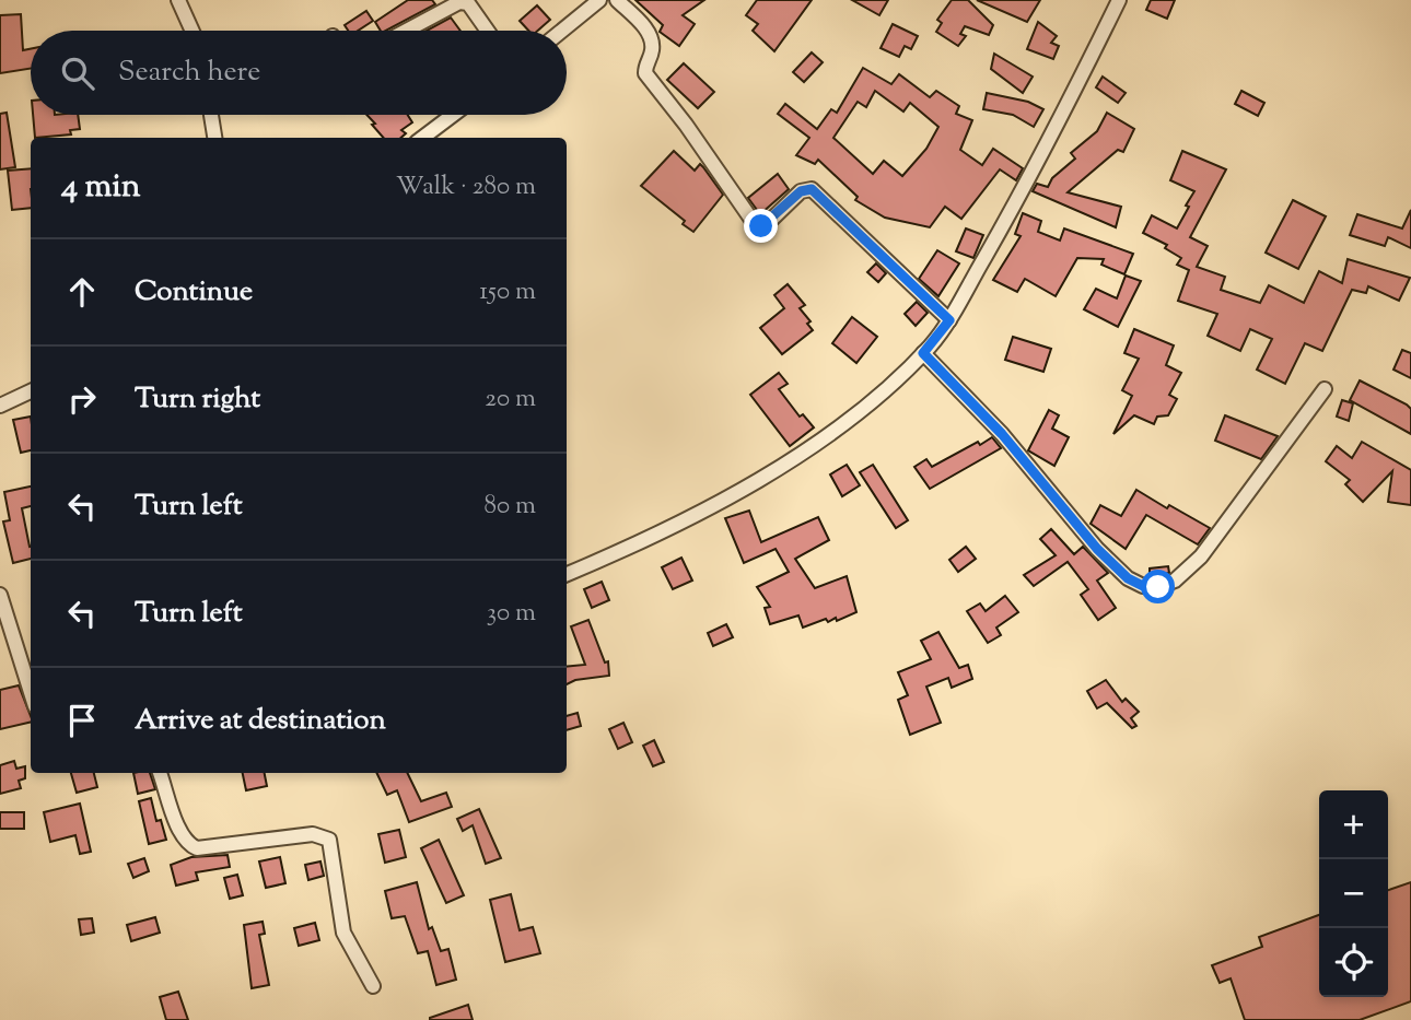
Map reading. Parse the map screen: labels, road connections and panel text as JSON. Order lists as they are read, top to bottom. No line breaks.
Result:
{"page":{"search":"Search here","heading":["4 min","Walk · 280 m"],"list":[["Continue","150 m"],["Turn right","20 m"],["Turn left","80 m"],["Turn left","30 m"],"Arrive at destination"],"map_buttons":["+","−"]}}
